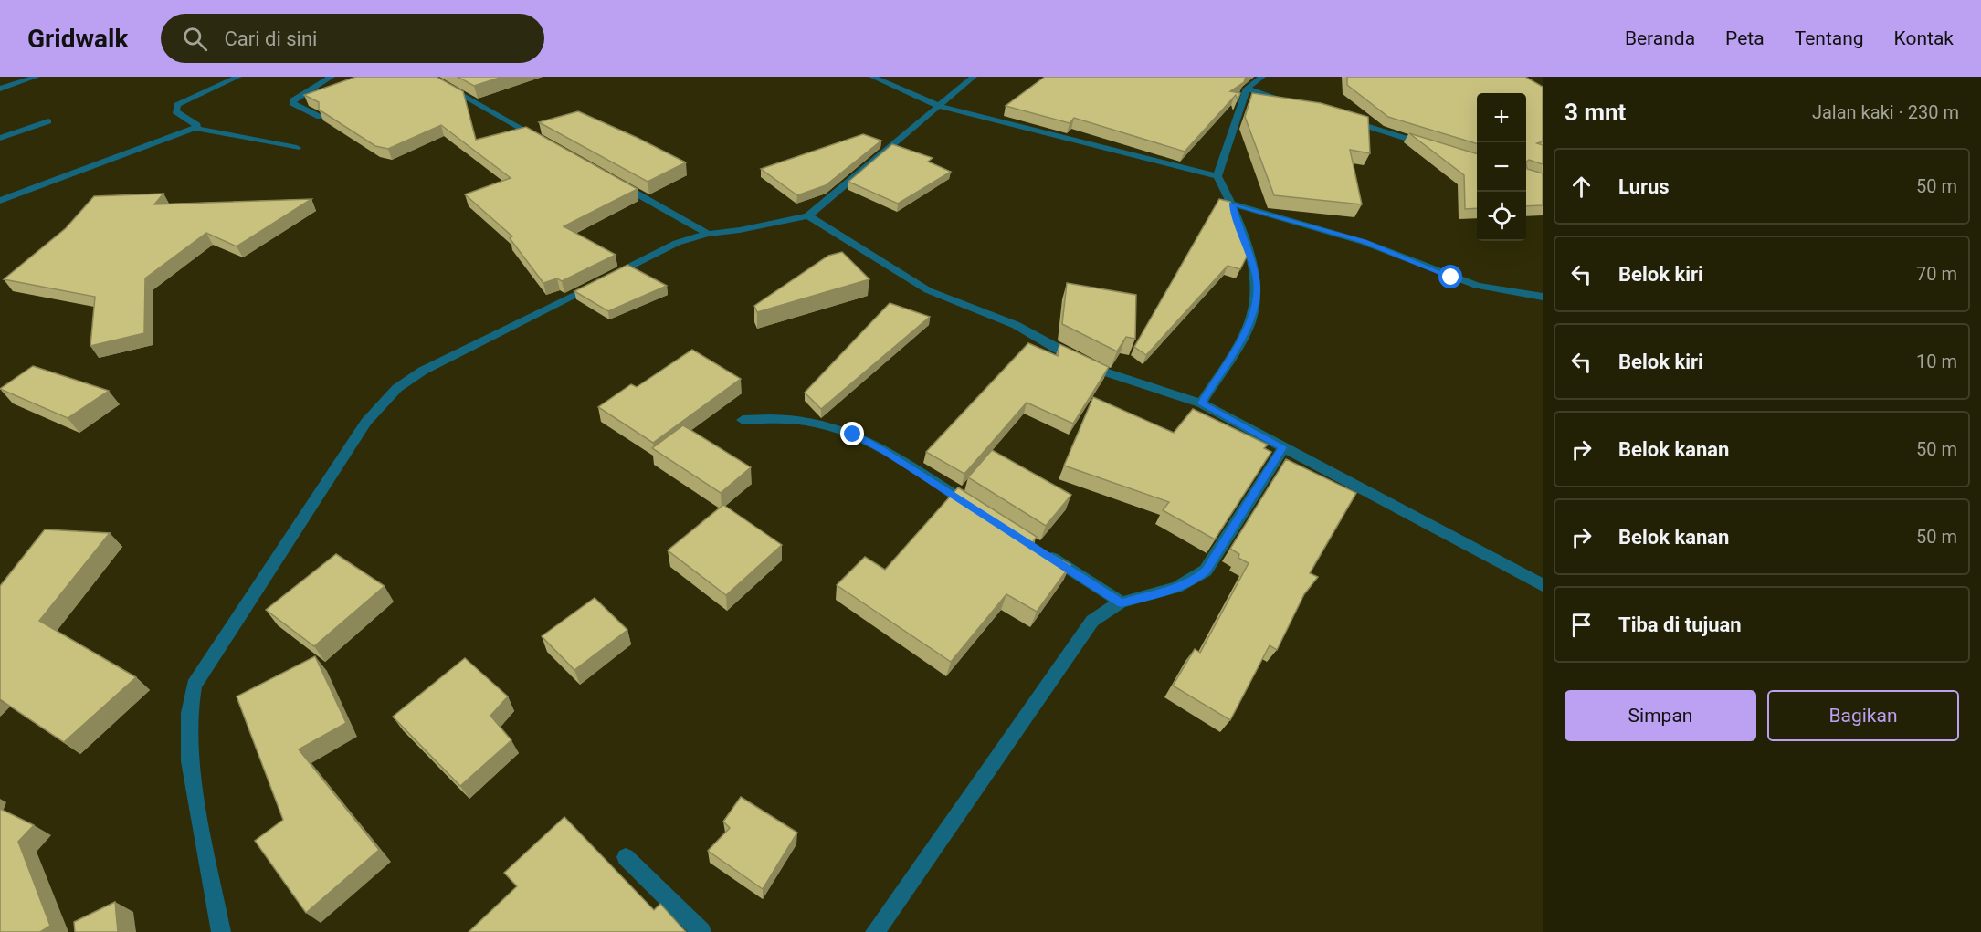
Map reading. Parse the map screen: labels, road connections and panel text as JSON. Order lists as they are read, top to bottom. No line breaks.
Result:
{"page":{"header":"Gridwalk","search":"Cari di sini","nav":["Beranda","Peta","Tentang","Kontak"],"heading":["3 mnt","Jalan kaki · 230 m"],"map_buttons":["+","−"],"list":[["Lurus","50 m"],["Belok kiri","70 m"],["Belok kiri","10 m"],["Belok kanan","50 m"],["Belok kanan","50 m"],"Tiba di tujuan"],"buttons":["Simpan","Bagikan"]}}
